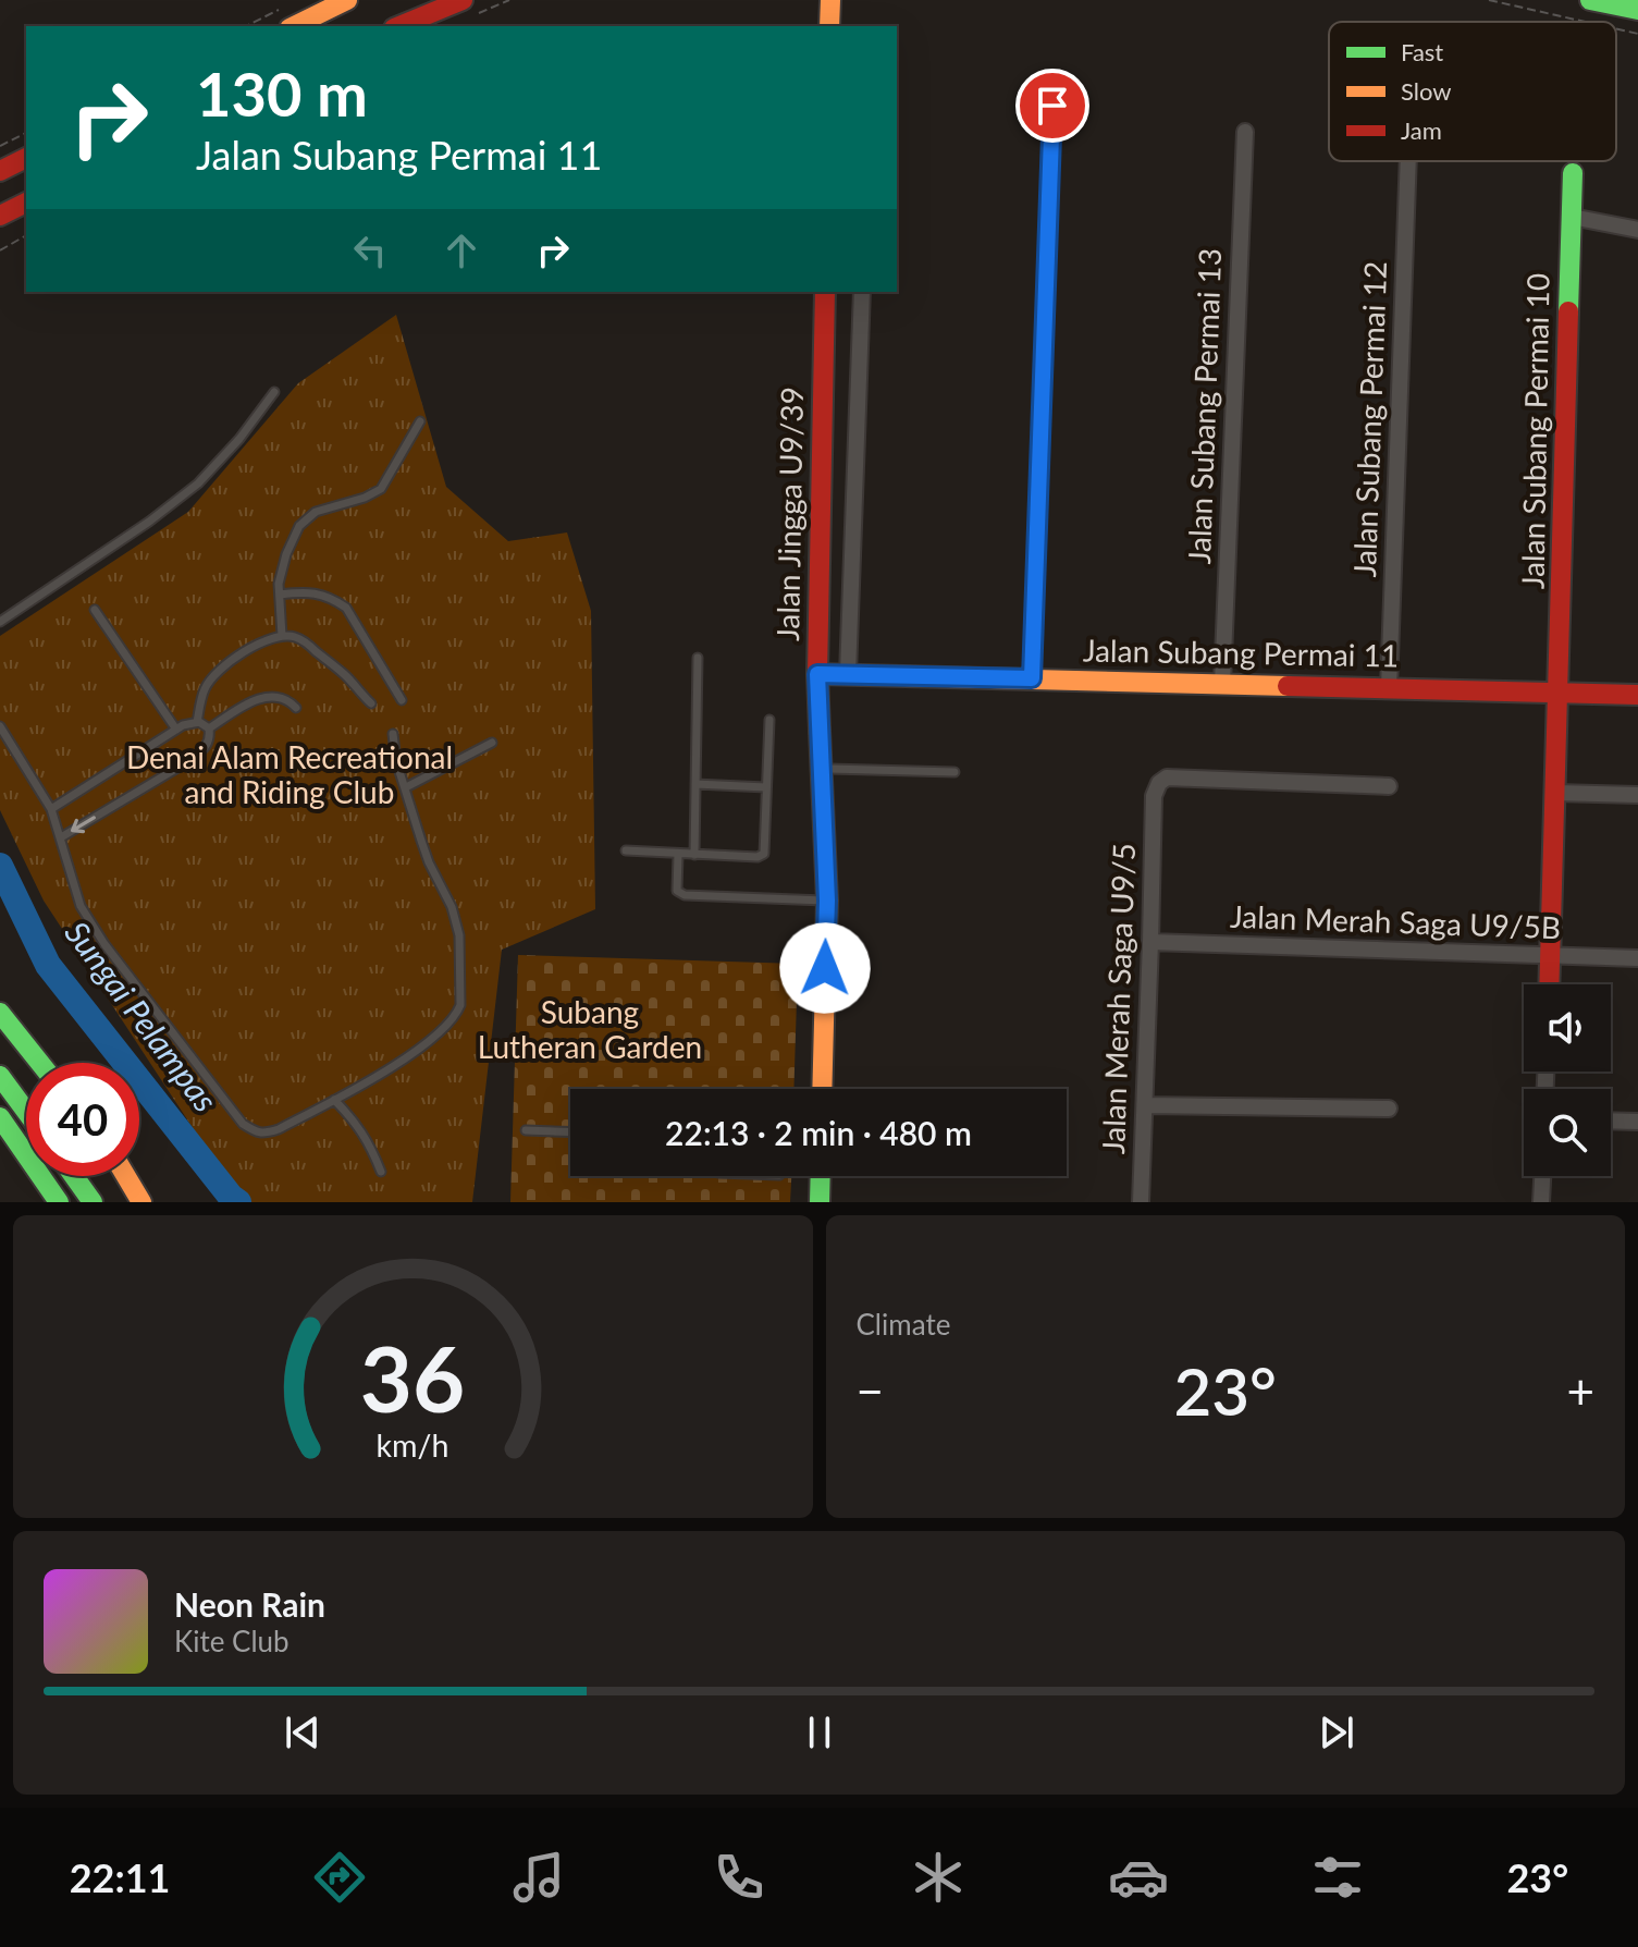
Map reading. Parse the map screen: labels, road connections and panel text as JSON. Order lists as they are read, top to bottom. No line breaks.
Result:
{"streets":{"main road":["Jalan Subang Permai 10","Jalan Jingga U9/39","Jalan Subang Permai 11"],"street":["Jalan Subang Permai 13","Jalan Subang Permai 12","Jalan Merah Saga U9/5B","Jalan Merah Saga U9/5"]},"crossings":[["Jalan Subang Permai 13","Jalan Subang Permai 11"],["Jalan Subang Permai 12","Jalan Subang Permai 11"],["Jalan Subang Permai 10","Jalan Subang Permai 11"],["Jalan Subang Permai 10","Jalan Merah Saga U9/5B"],["Jalan Jingga U9/39","Jalan Subang Permai 11"],["Jalan Merah Saga U9/5B","Jalan Merah Saga U9/5"]],"water":["Sungai Pelampas"],"parks":["Denai Alam Recreational and Riding Club","Subang Lutheran Garden"],"legend":["Fast","Slow","Jam"],"page":{"turn":["130 m","Jalan Subang Permai 11"],"limit":"40","trip":"22:13 · 2 min · 480 m","tile":"Climate","heat":["−","23°","+"],"song":["Neon Rain","Kite Club"],"tabs":["22:11","23°"],"gauge":["36","km/h"]}}
